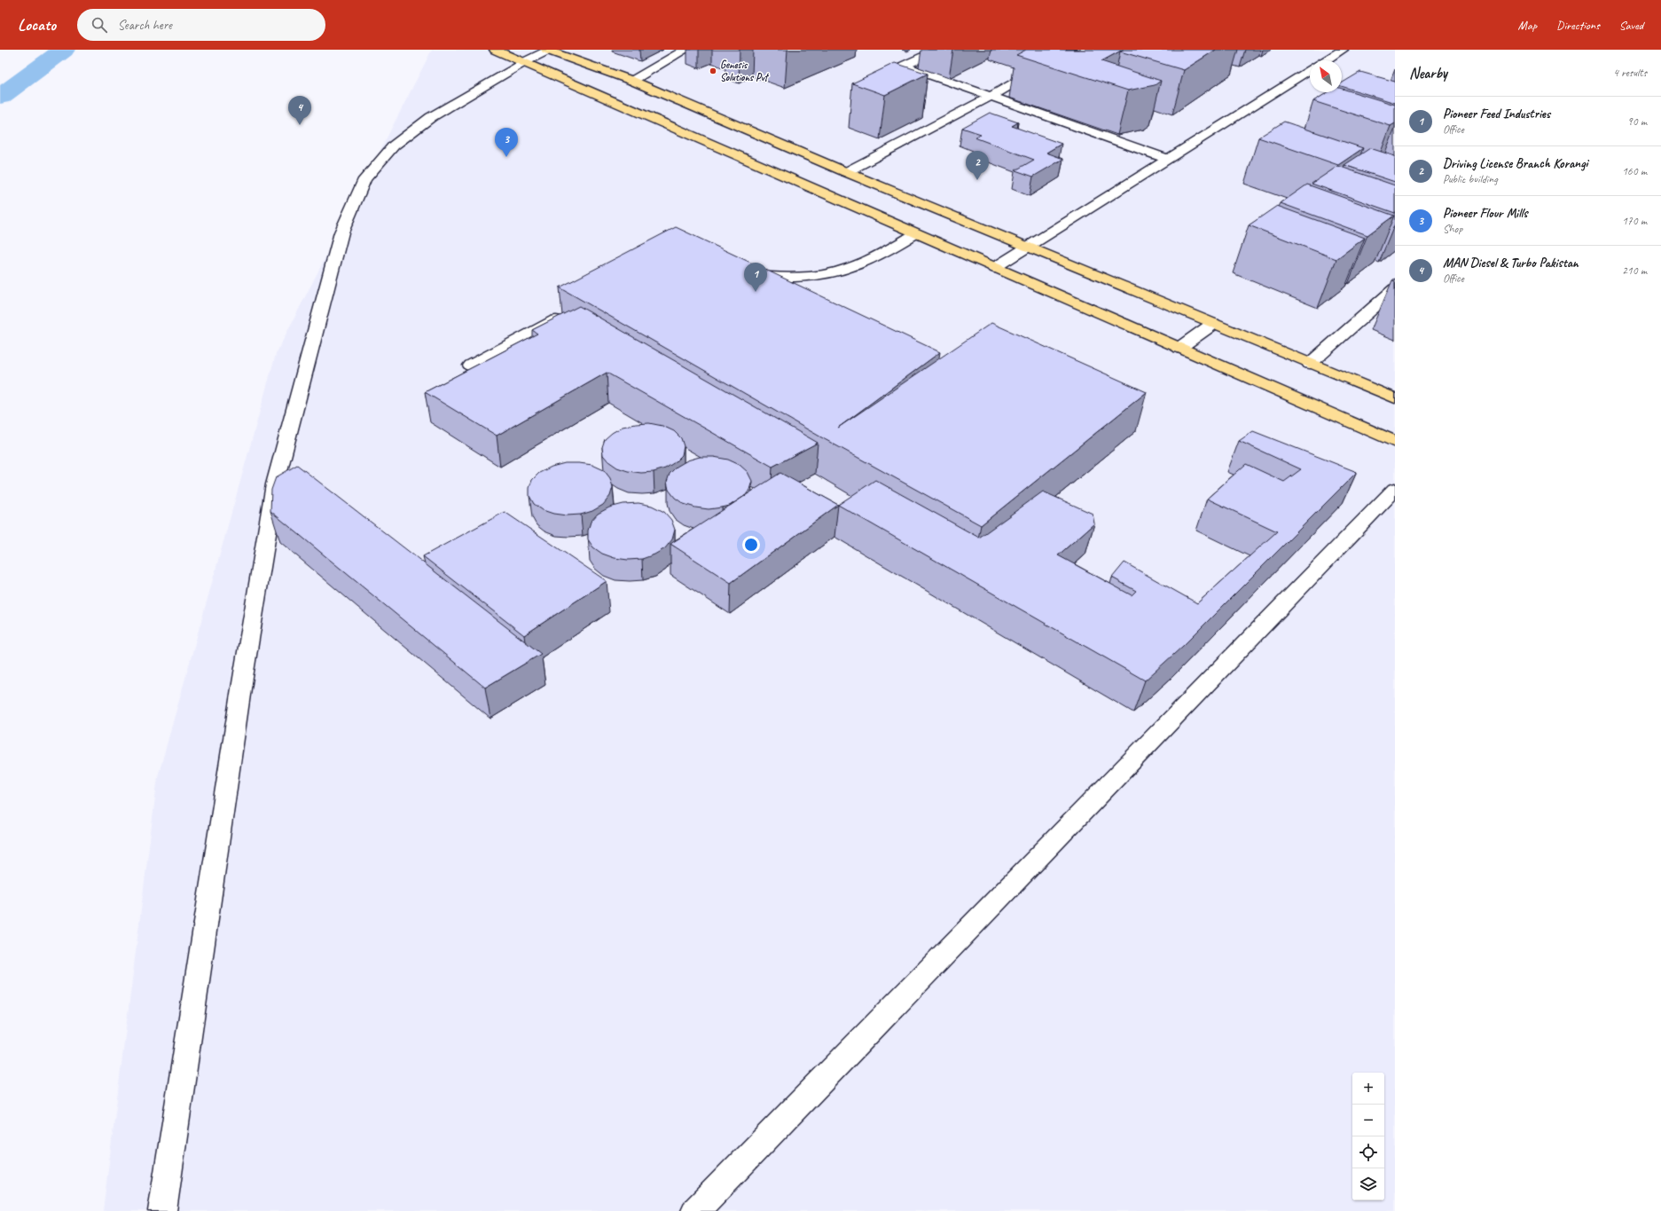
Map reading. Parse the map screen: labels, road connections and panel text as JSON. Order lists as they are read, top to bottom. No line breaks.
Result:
{"places":["Genesis Solutions Pvt"],"north":"top left","page":{"header":"Locato","search":"Search here","nav":["Map","Directions","Saved"],"heading":["Nearby","4 results"],"pins":["4","3","2","1"],"list":[{"mark":"1","name":"Pioneer Feed Industries","note":"Office","value":"90 m"},{"mark":"2","name":"Driving License Branch Korangi","note":"Public building","value":"160 m"},{"mark":"3","name":"Pioneer Flour Mills","note":"Shop","value":"170 m"},{"mark":"4","name":"MAN Diesel & Turbo Pakistan","note":"Office","value":"210 m"}],"map_buttons":["+","−"]}}
